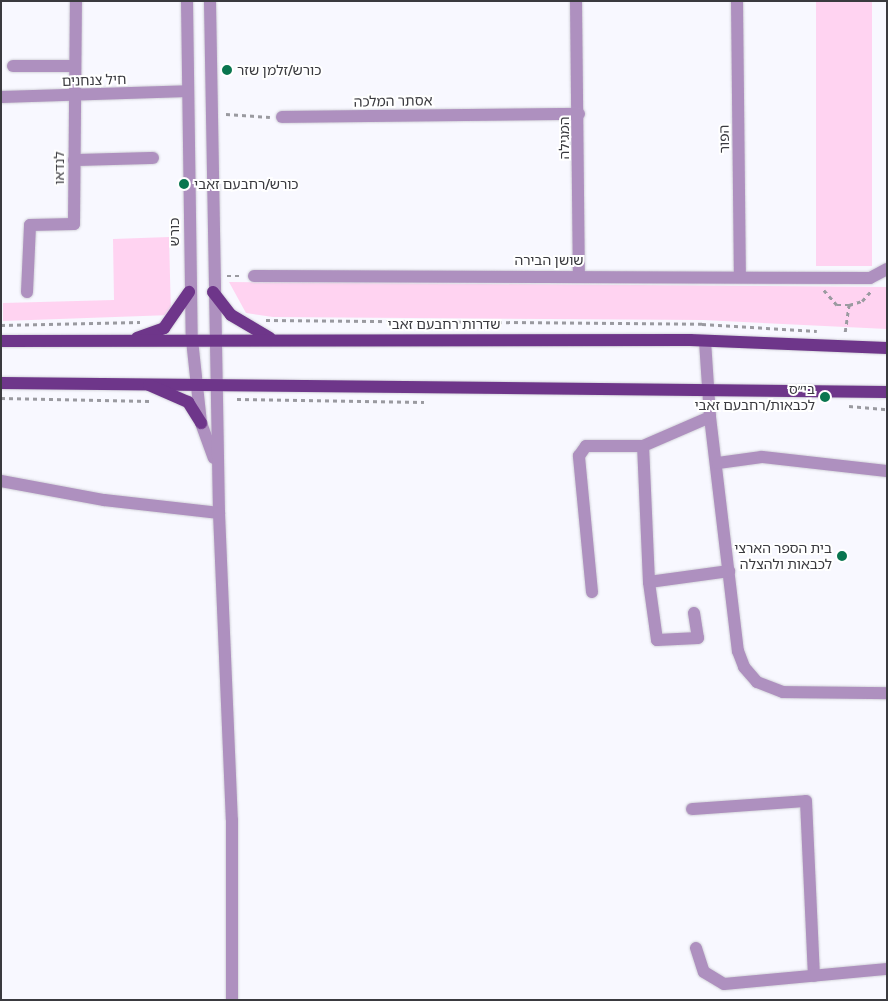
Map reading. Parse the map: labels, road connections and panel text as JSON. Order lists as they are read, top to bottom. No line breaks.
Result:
{"streets":{"main road":["שדרות רחבעם זאבי"],"street":["חיל צנחנים","אסתר המלכה","המגילה","הפור","לנדאו","כורש","שושן הבירה"]},"crossings":[["חיל צנחנים","לנדאו"],["חיל צנחנים","כורש"],["אסתר המלכה","המגילה"],["המגילה","שושן הבירה"],["הפור","שושן הבירה"],["כורש","שדרות רחבעם זאבי"]],"places":["כורש/זלמן שזר","כורש/רחבעם זאבי","בי״ס לכבאות/רחבעם זאבי","בית הספר הארצי לכבאות ולהצלה"]}
